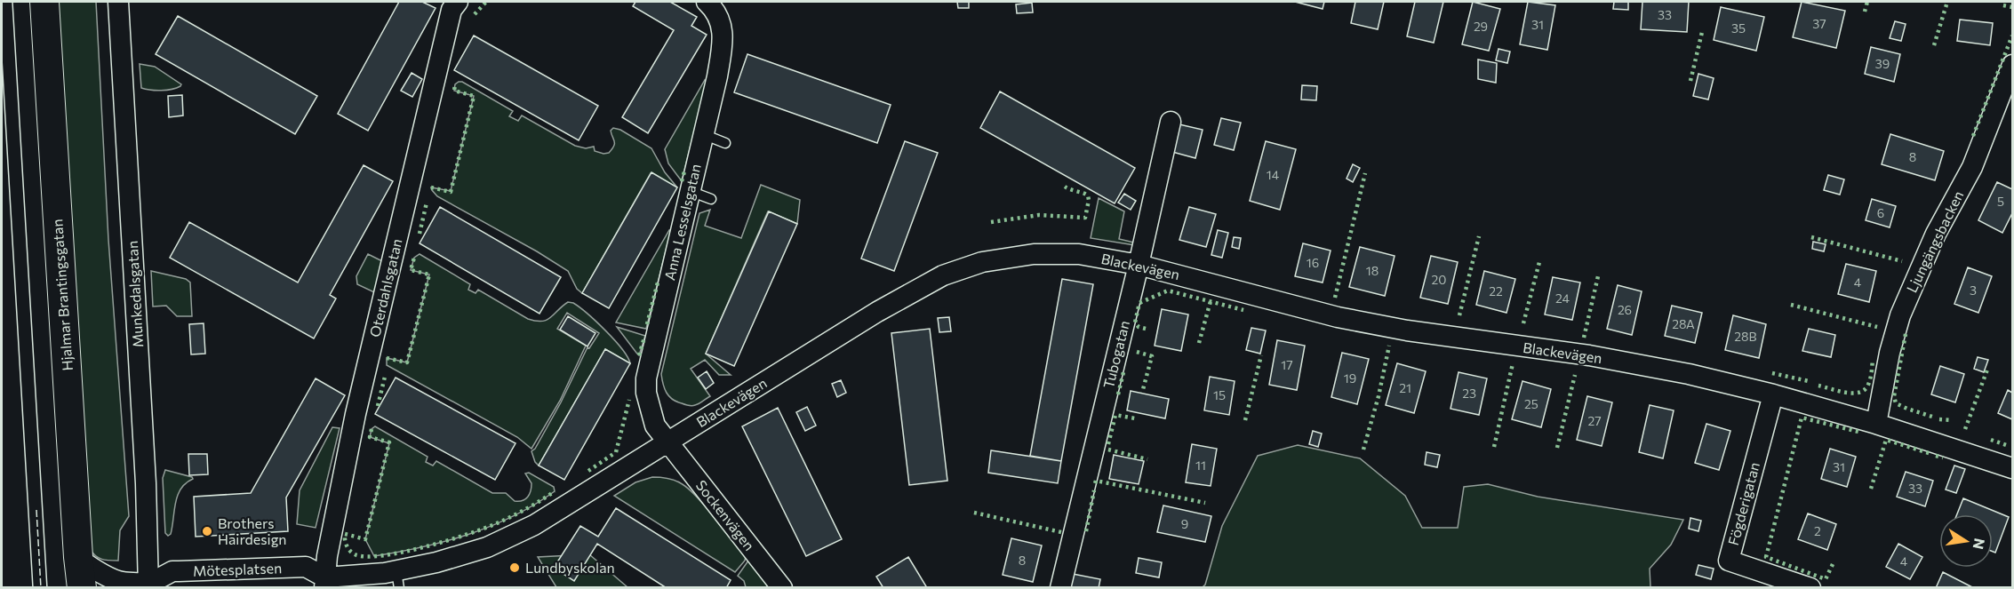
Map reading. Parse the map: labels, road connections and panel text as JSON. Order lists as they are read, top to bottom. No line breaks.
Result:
{"streets":{"main road":["Hjalmar Brantingsgatan"],"street":["Anna Lesselsgatan","Ljungängsbacken","Blackevägen","Oterdahlsgatan","Munkedalsgatan","Tubogatan","Fögderigatan","Sockenvägen","Mötesplatsen"]},"crossings":[["Anna Lesselsgatan","Blackevägen"],["Anna Lesselsgatan","Sockenvägen"],["Ljungängsbacken","Blackevägen"],["Blackevägen","Oterdahlsgatan"],["Blackevägen","Tubogatan"],["Blackevägen","Fögderigatan"],["Blackevägen","Sockenvägen"],["Blackevägen","Mötesplatsen"],["Oterdahlsgatan","Mötesplatsen"],["Munkedalsgatan","Mötesplatsen"]],"places":["Brothers Hairdesign","Lundbyskolan"],"house_numbers":["33","37","31","29","35","39","8","14","5","6","16","18","20","4","3","22","24","26","28A","28B","17","19","21","23","15","25","27","11","31","33","9","2","8","4"],"north":"right"}
